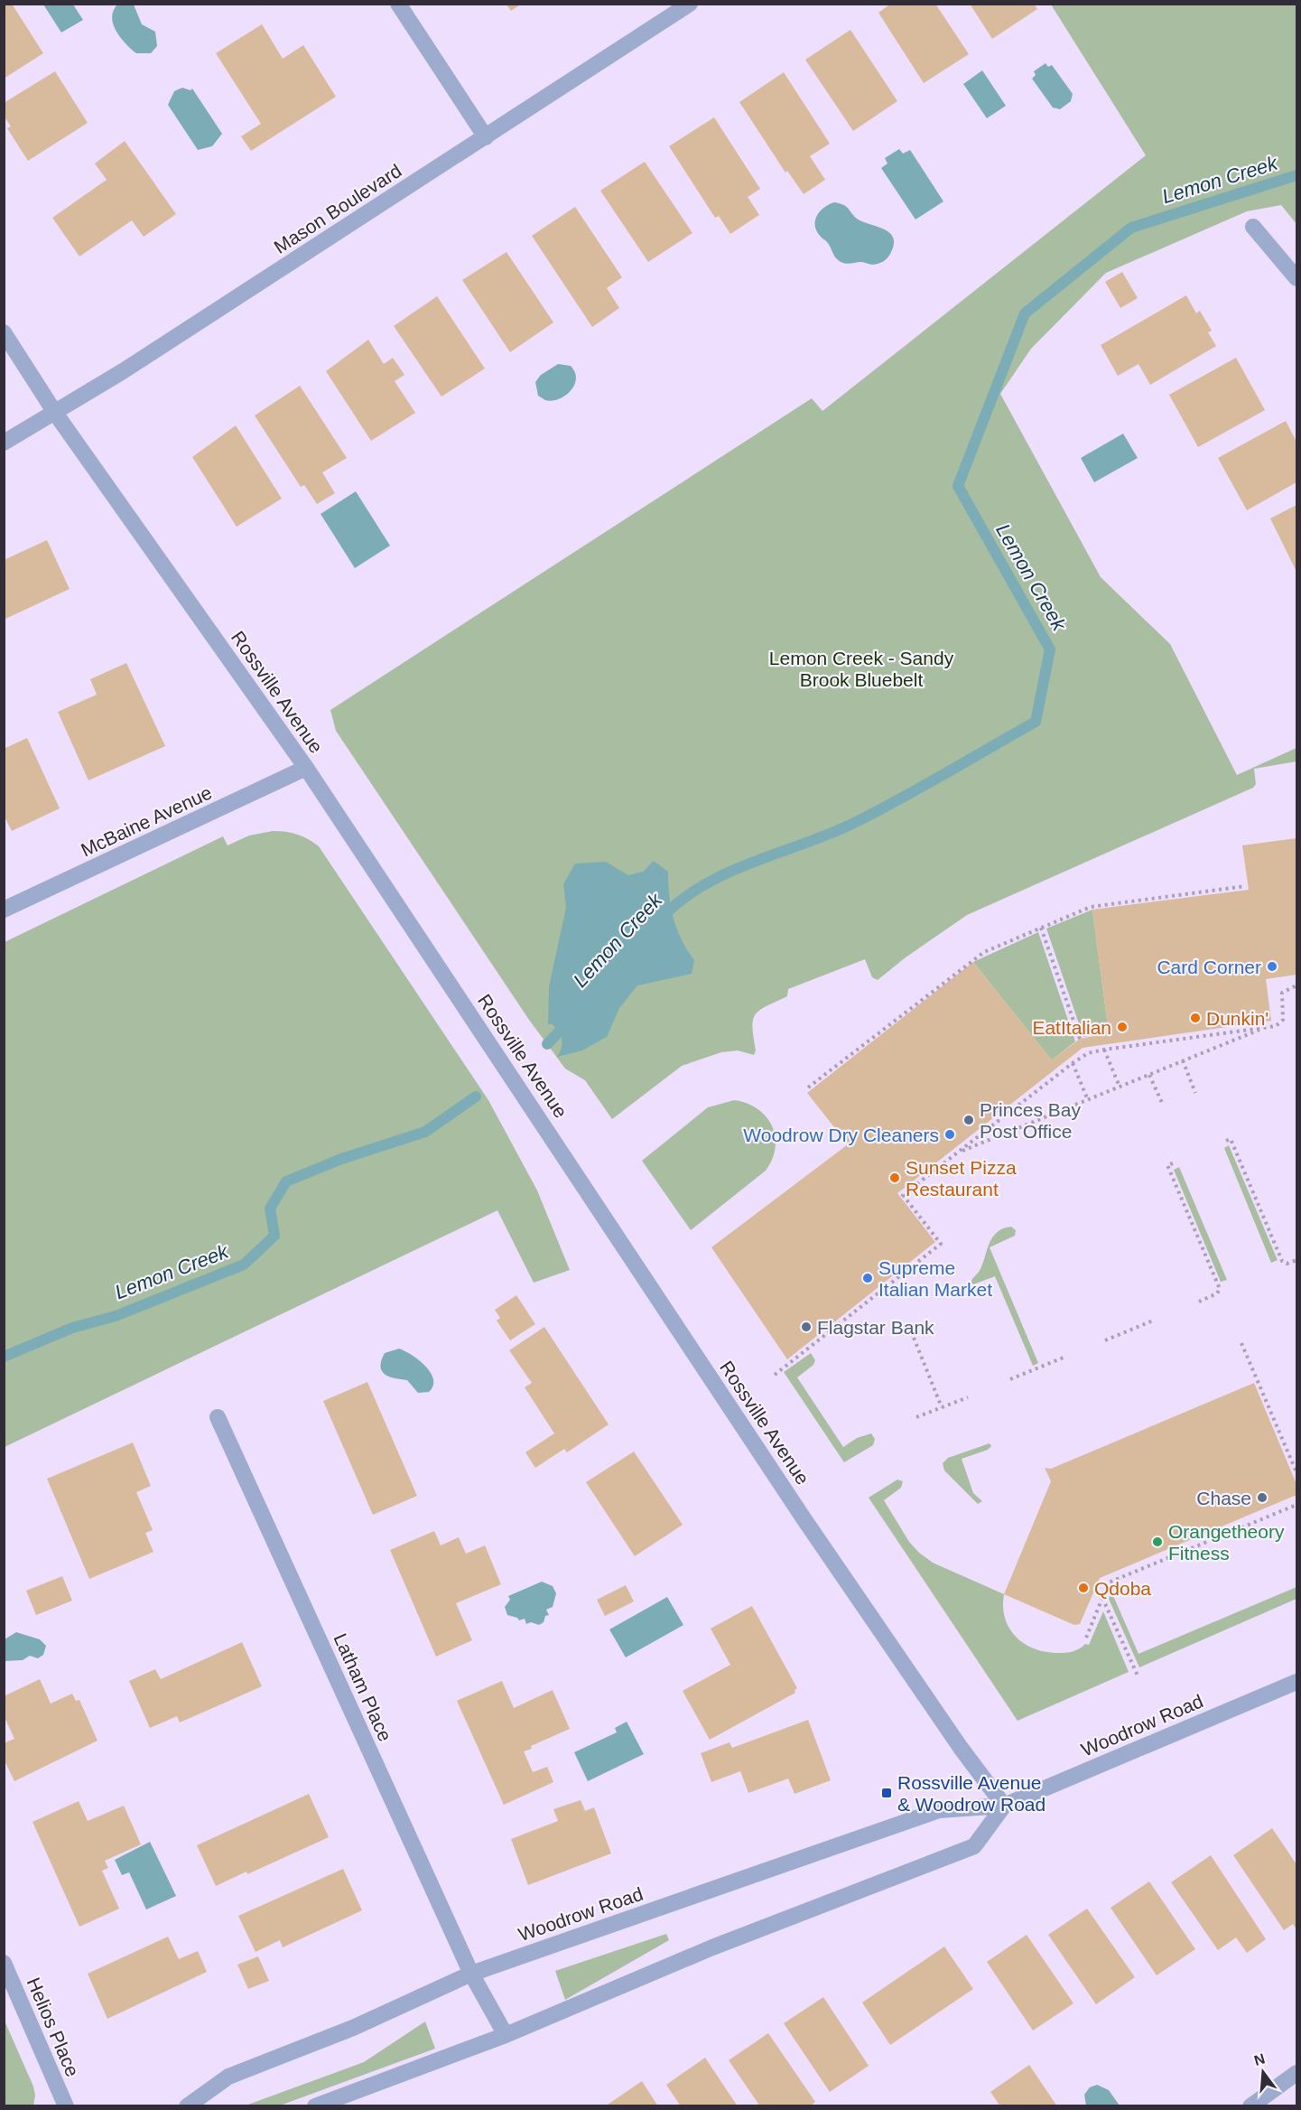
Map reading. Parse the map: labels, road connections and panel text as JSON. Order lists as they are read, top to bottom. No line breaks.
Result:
{"streets":{"street":["Mason Boulevard","Rossville Avenue","McBaine Avenue","Latham Place","Woodrow Road","Helios Place"]},"crossings":[["Mason Boulevard","Rossville Avenue"],["Rossville Avenue","McBaine Avenue"],["Rossville Avenue","Woodrow Road"],["Latham Place","Woodrow Road"]],"water":["Lemon Creek"],"parks":["Lemon Creek - Sandy Brook Bluebelt"],"places":{"other":["Card Corner","Dunkin'","EatItalian","Princes Bay Post Office","Woodrow Dry Cleaners","Sunset Pizza Restaurant","Supreme Italian Market","Flagstar Bank","Chase","Orangetheory Fitness","Qdoba"],"transit":["Rossville Avenue & Woodrow Road"]},"north":"top"}
